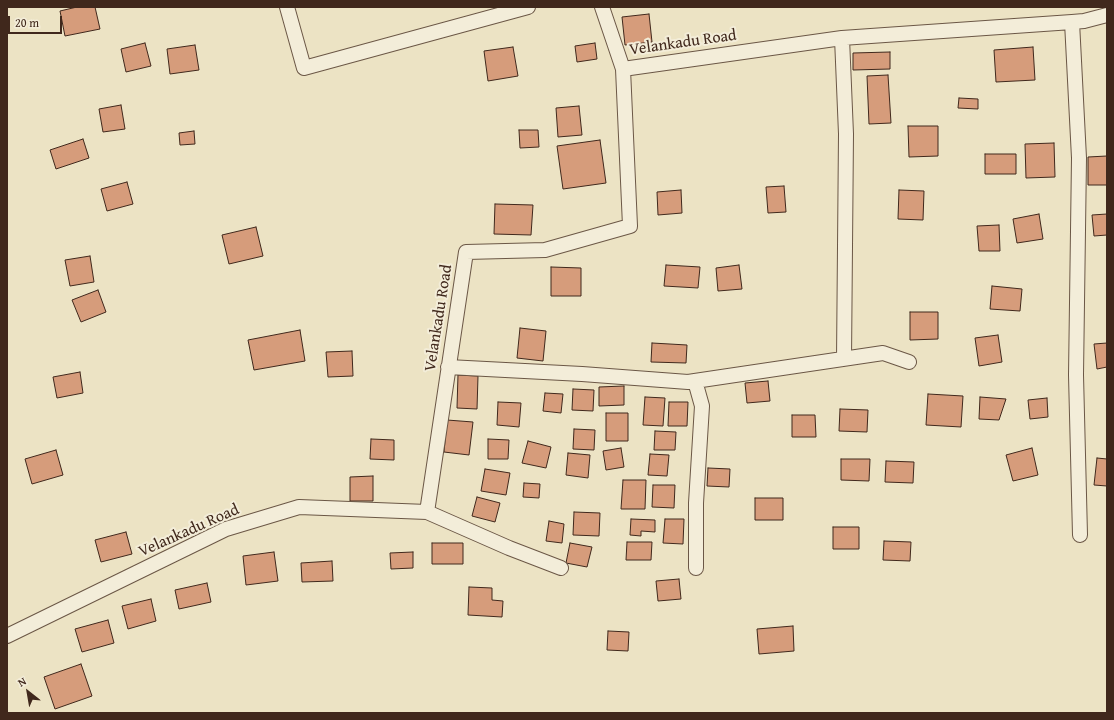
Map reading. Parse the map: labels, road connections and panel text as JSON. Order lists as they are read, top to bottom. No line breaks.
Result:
{"streets":{"street":["Velankadu Road"]},"scale_bar":"20 m","north":"top left"}
